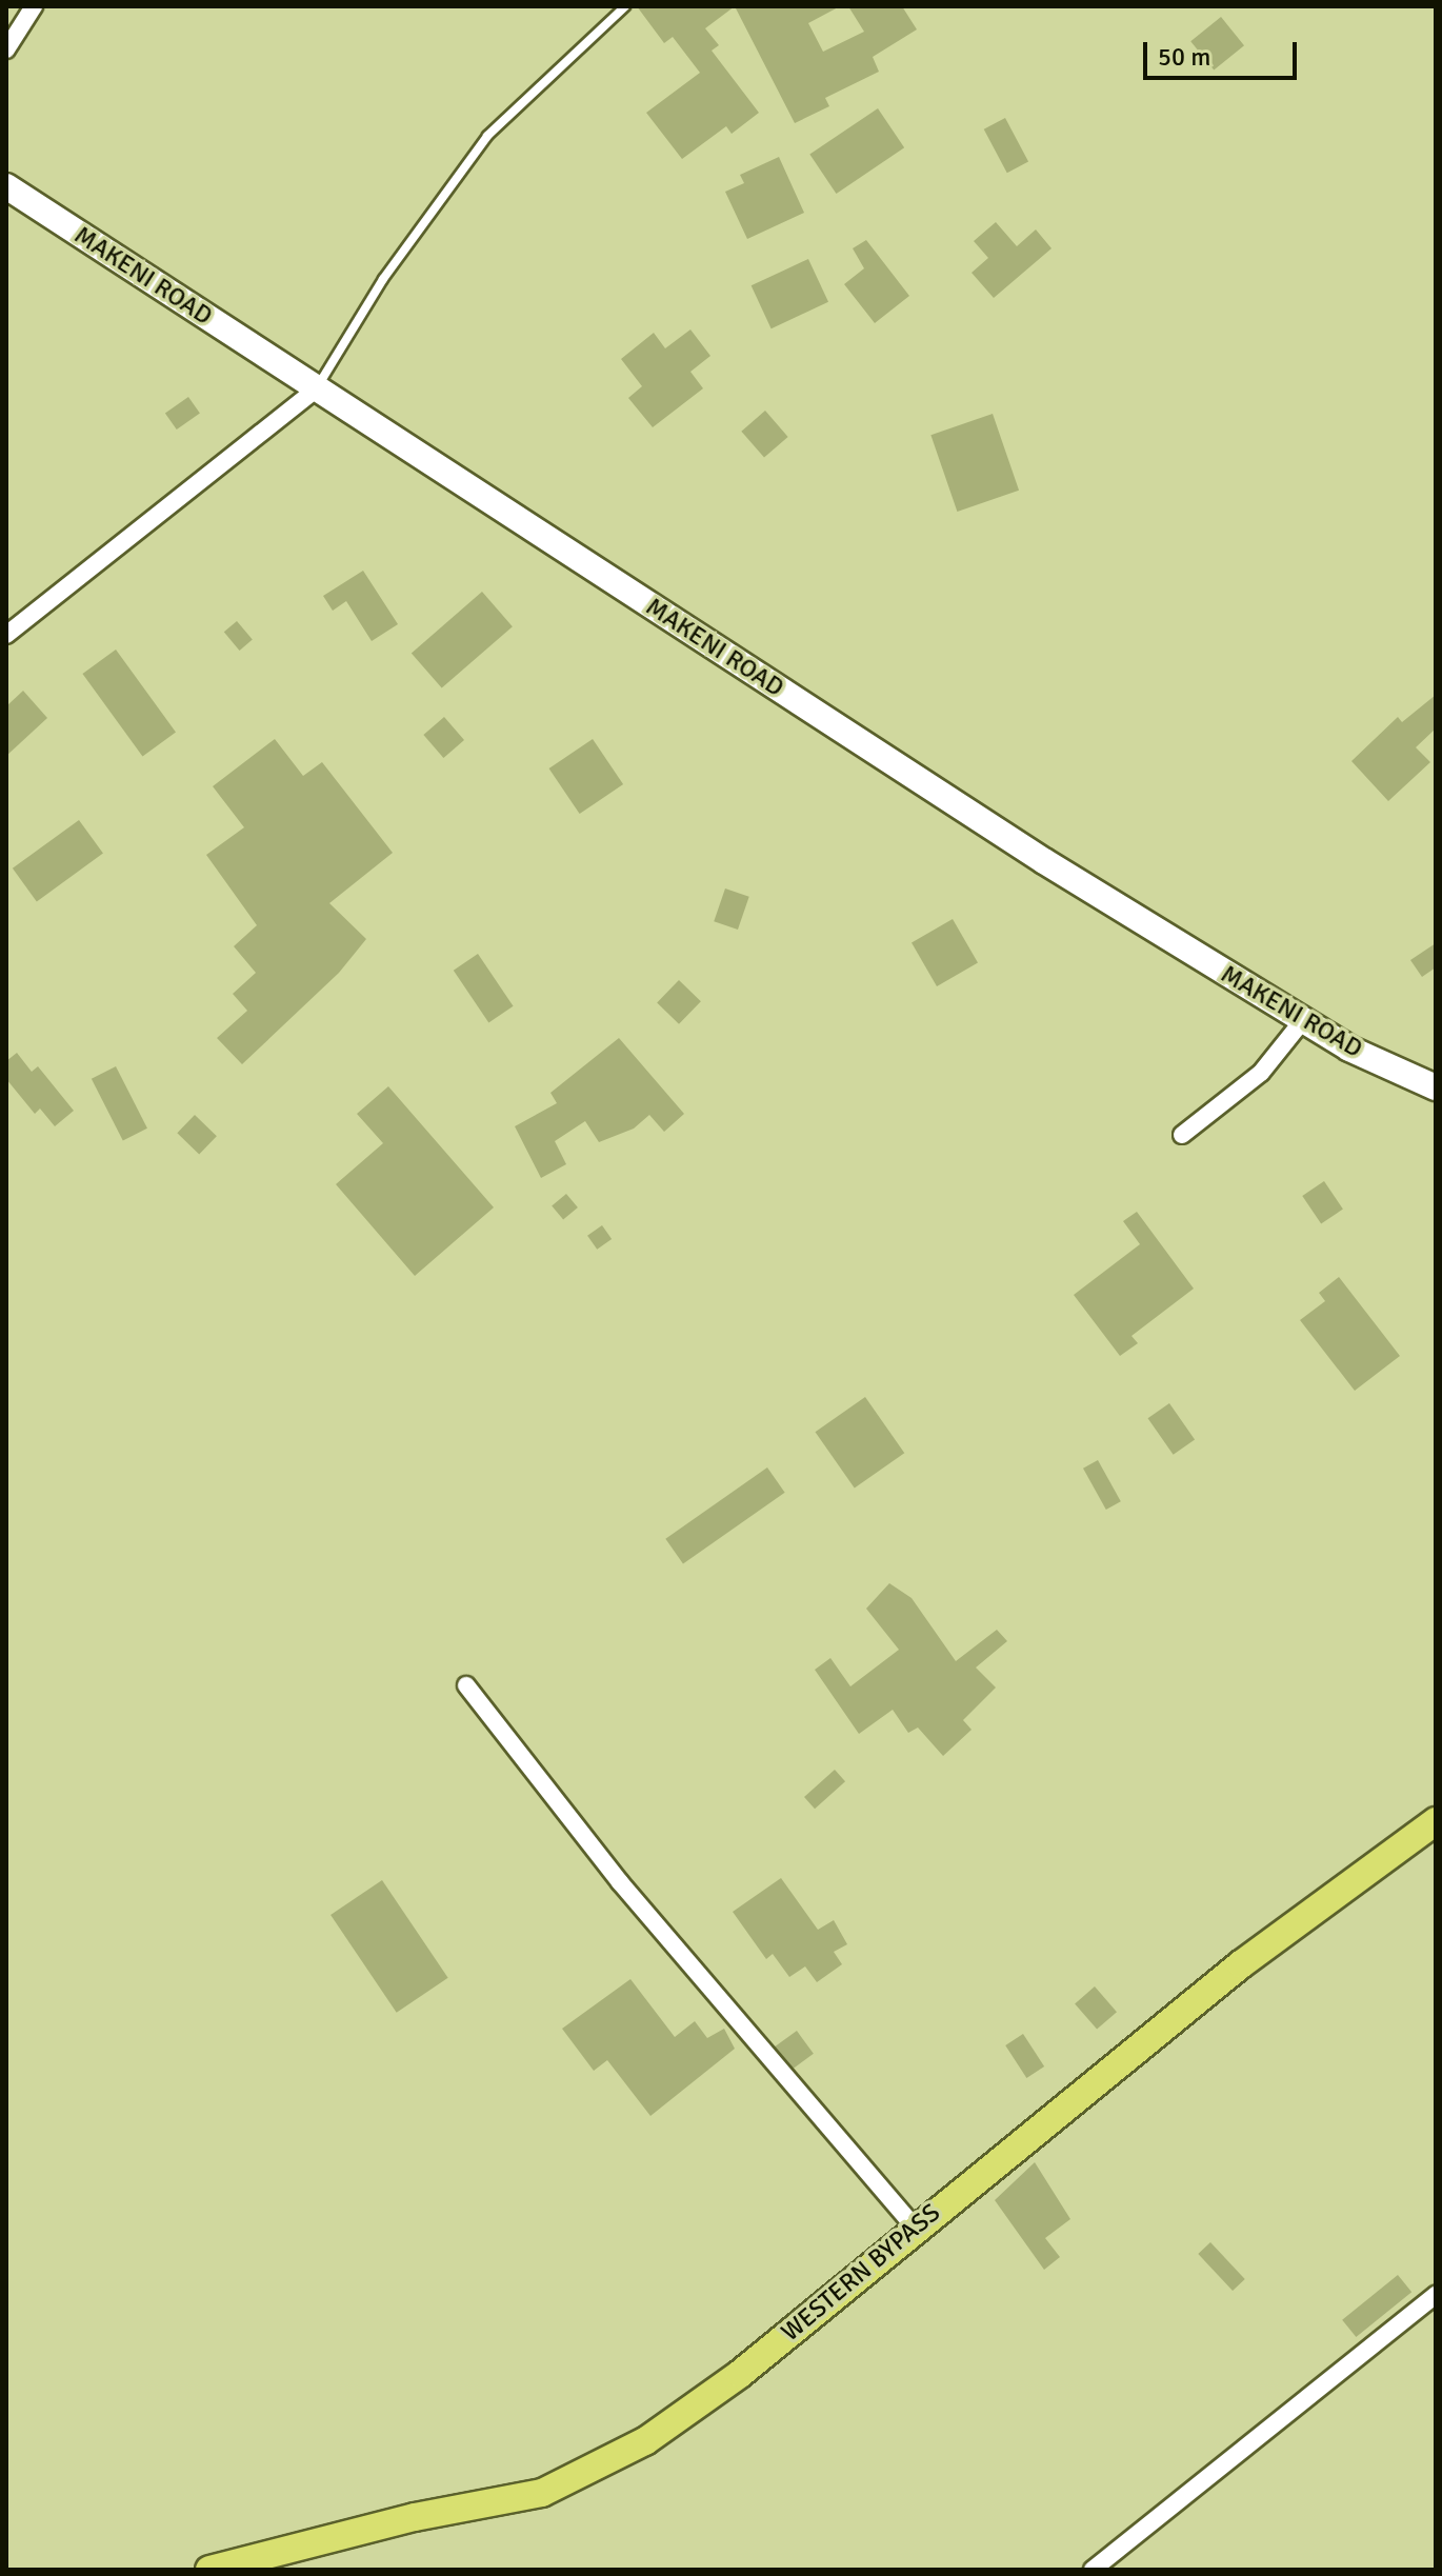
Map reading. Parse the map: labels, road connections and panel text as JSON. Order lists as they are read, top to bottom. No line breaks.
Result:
{"streets":{"main road":["MAKENI ROAD","WESTERN BYPASS"]},"scale_bar":"50 m"}
